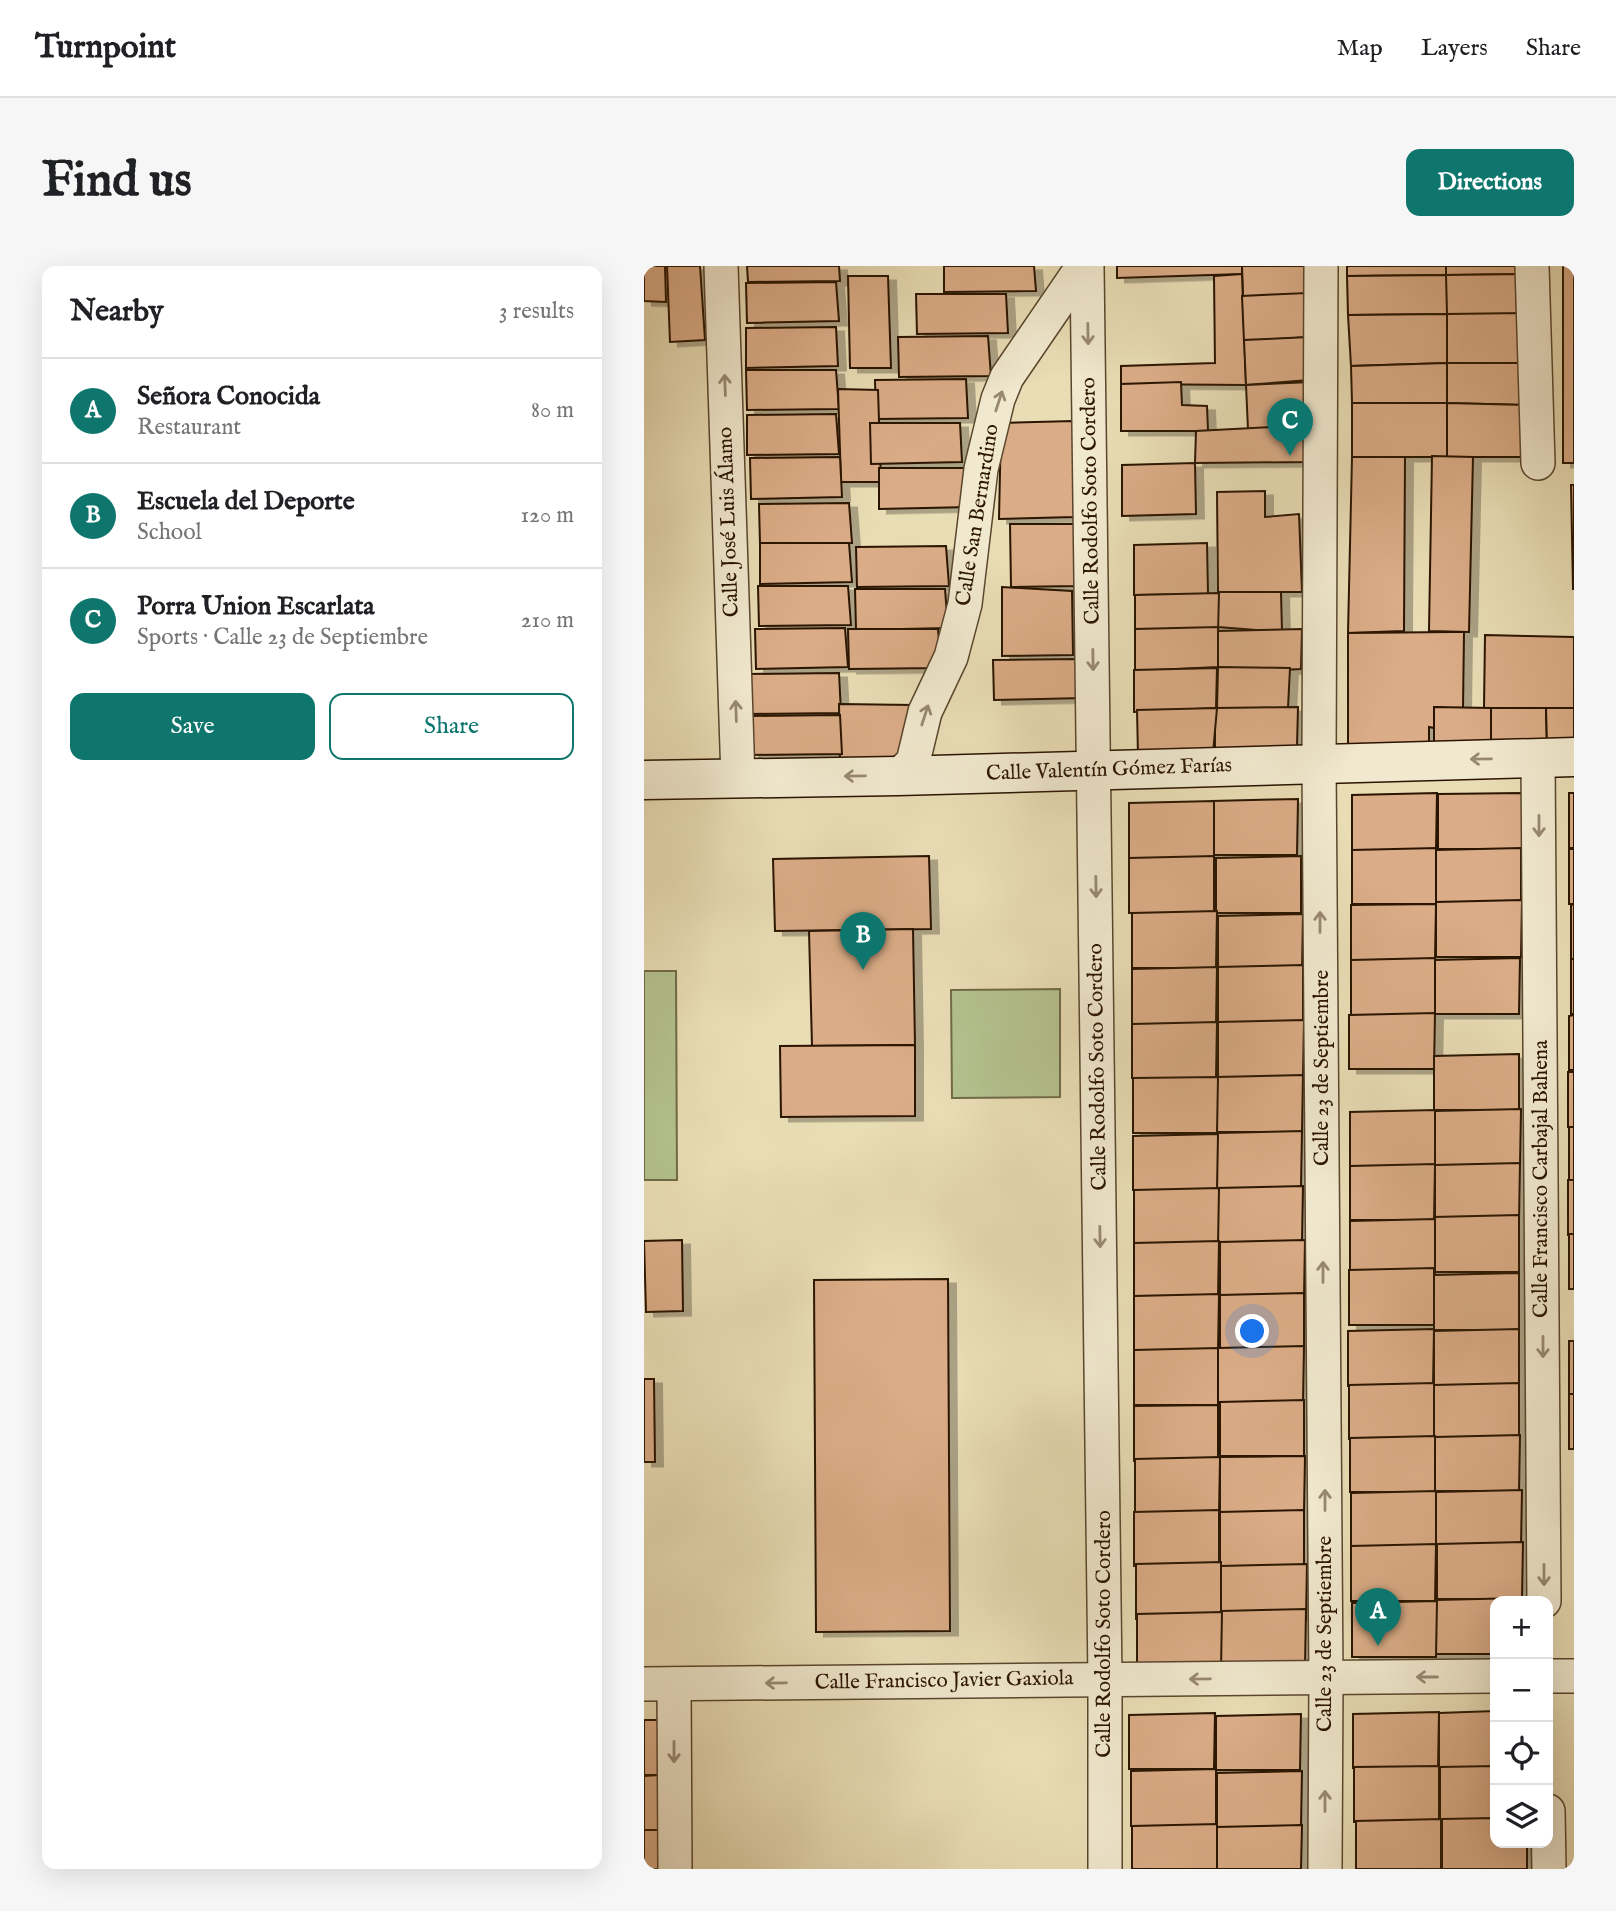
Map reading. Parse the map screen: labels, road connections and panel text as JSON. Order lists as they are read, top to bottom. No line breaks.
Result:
{"streets":{"main road":["Calle Valentín Gómez Farías"],"street":["Calle Rodolfo Soto Cordero","Calle San Bernardino","Calle José Luis Álamo","Calle 23 de Septiembre","Calle Francisco Carbajal Bahena","Calle Francisco Javier Gaxiola"]},"crossings":[["Calle Rodolfo Soto Cordero","Calle San Bernardino"],["Calle Rodolfo Soto Cordero","Calle Valentín Gómez Farías"],["Calle Rodolfo Soto Cordero","Calle Francisco Javier Gaxiola"],["Calle San Bernardino","Calle Valentín Gómez Farías"],["Calle José Luis Álamo","Calle Valentín Gómez Farías"],["Calle Valentín Gómez Farías","Calle 23 de Septiembre"],["Calle Valentín Gómez Farías","Calle Francisco Carbajal Bahena"],["Calle 23 de Septiembre","Calle Francisco Javier Gaxiola"]],"one_way":["Calle Rodolfo Soto Cordero","Calle San Bernardino","Calle José Luis Álamo","Calle Valentín Gómez Farías","Calle 23 de Septiembre","Calle Francisco Carbajal Bahena","Calle Francisco Javier Gaxiola"],"page":{"header":"Turnpoint","nav":["Map","Layers","Share"],"buttons":["Directions",["Save","Share"]],"title":"Find us","heading":["Nearby","3 results"],"list":[{"mark":"A","name":"Señora Conocida","note":"Restaurant","value":"80 m"},{"mark":"B","name":"Escuela del Deporte","note":"School","value":"120 m"},{"mark":"C","name":"Porra Union Escarlata","note":"Sports · Calle 23 de Septiembre","value":"210 m"}],"pins":["C","B","A"],"map_buttons":["+","−"]}}
